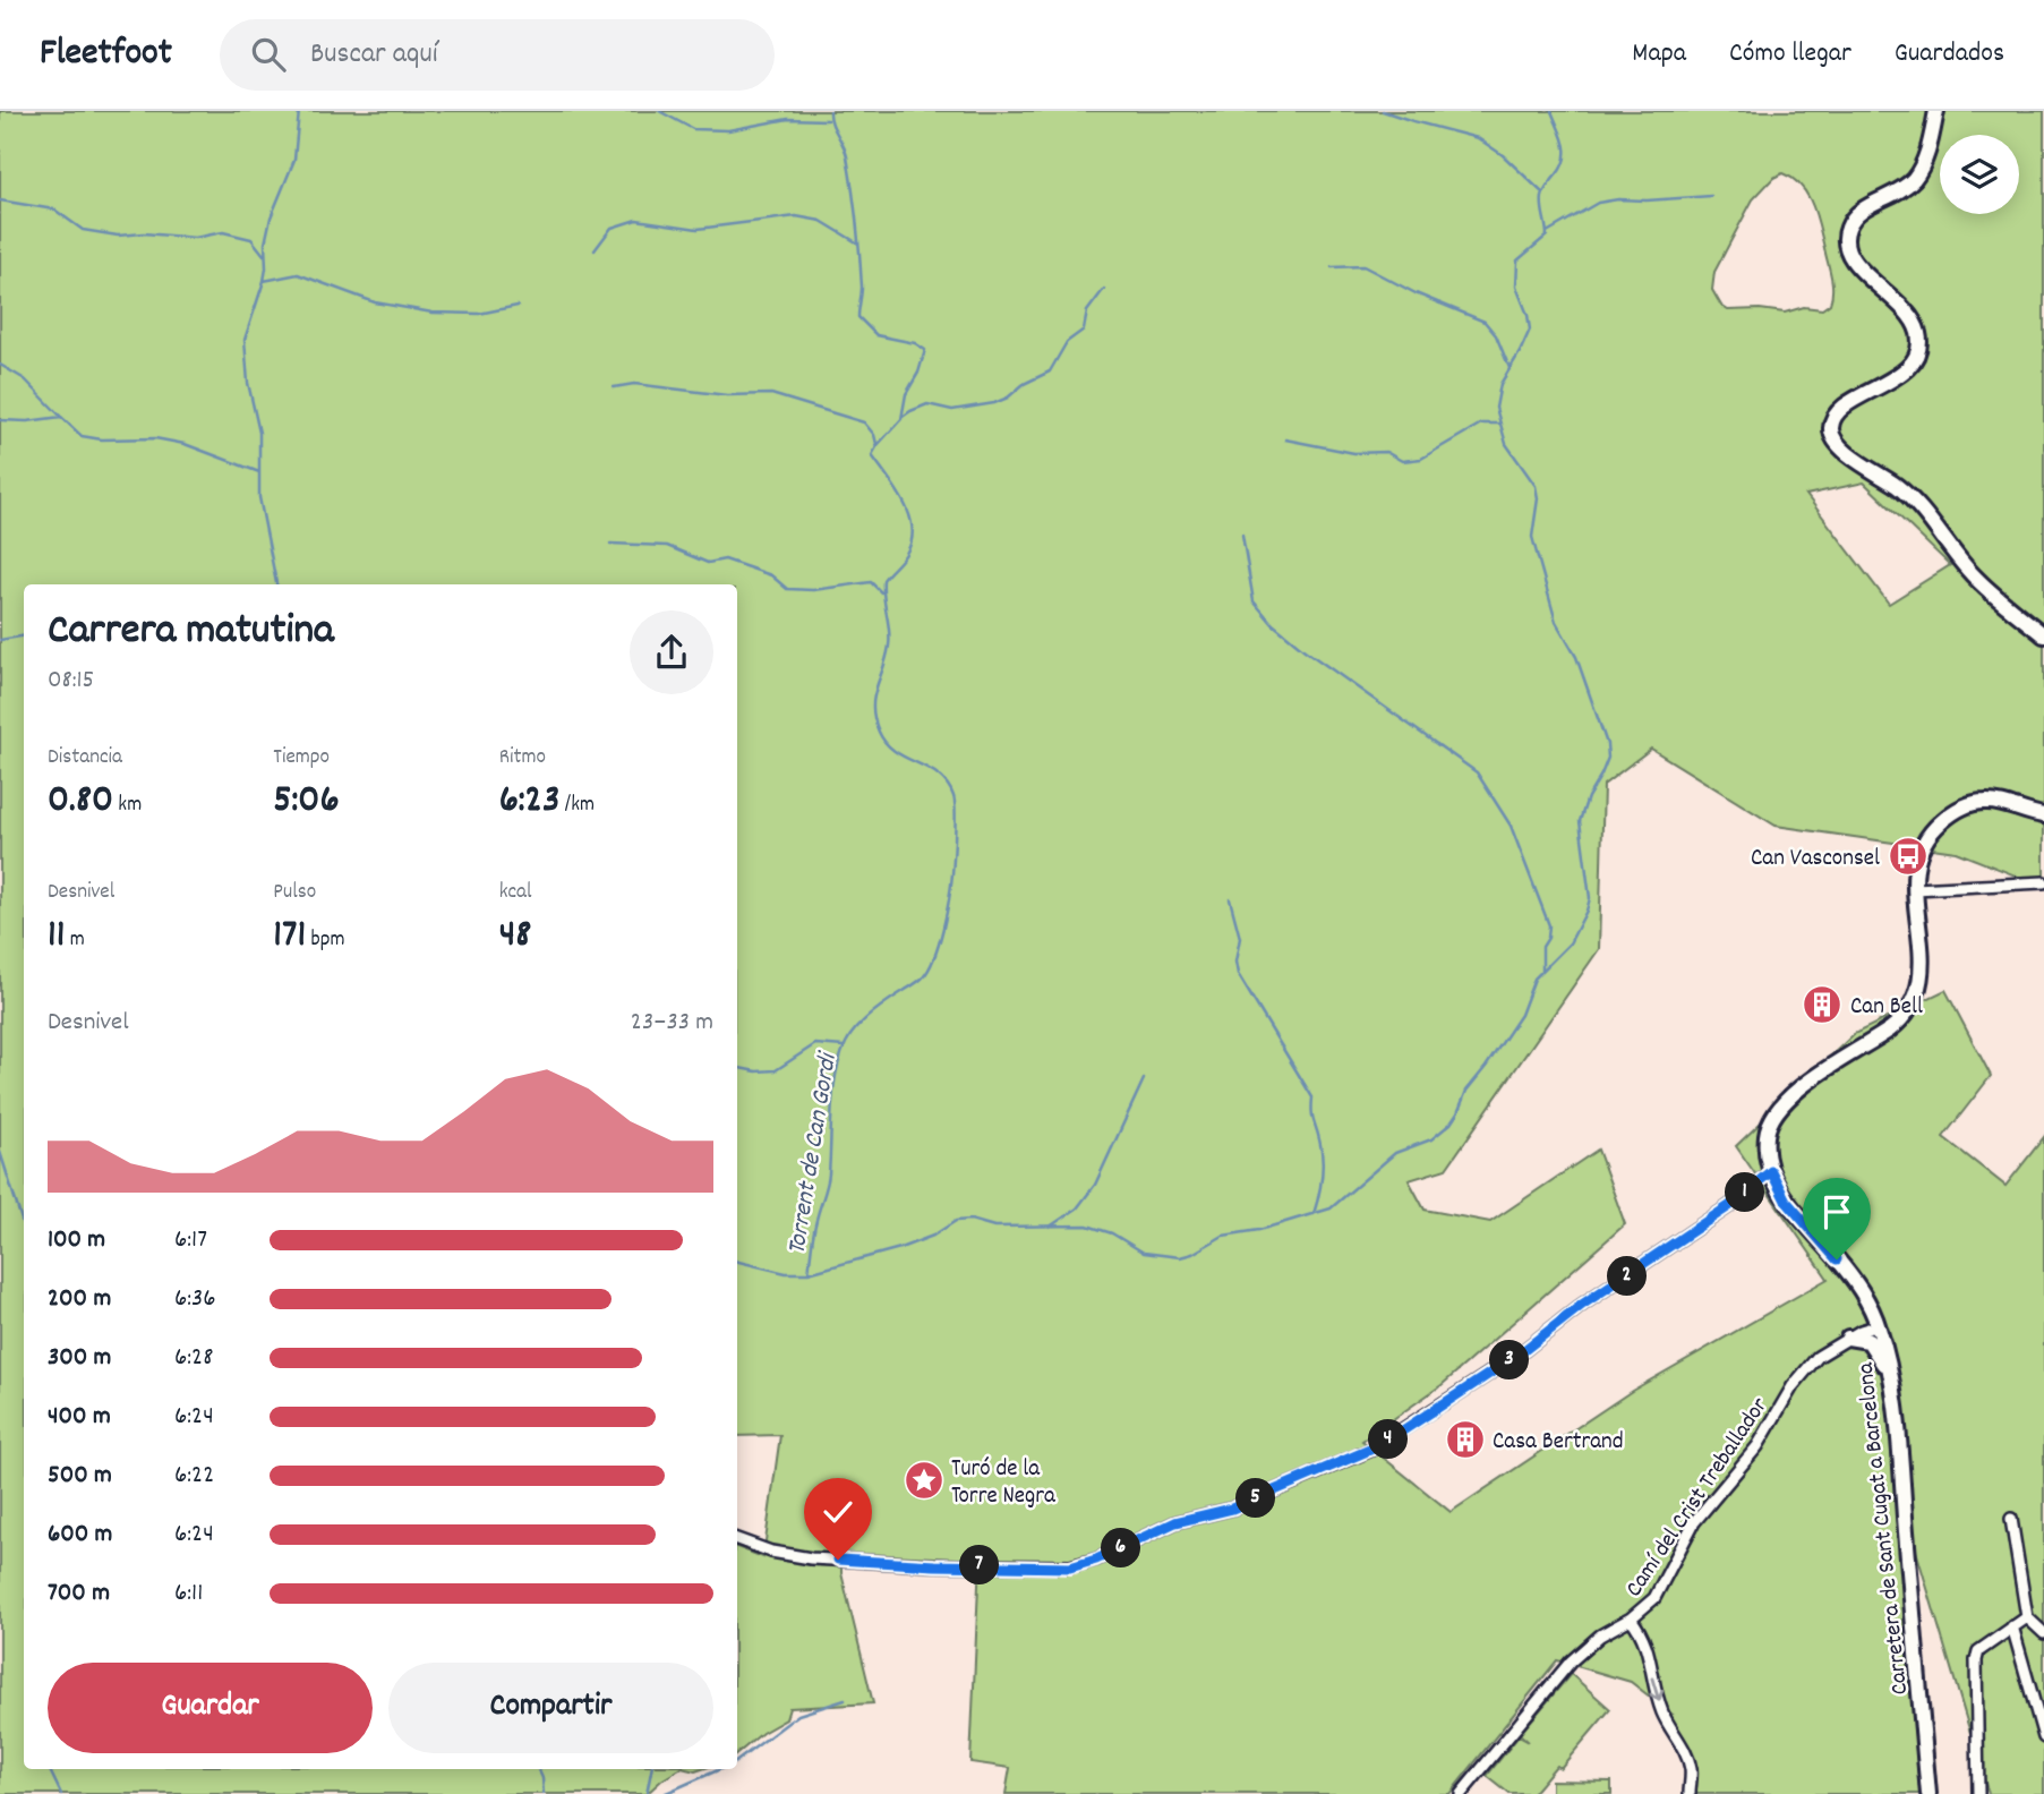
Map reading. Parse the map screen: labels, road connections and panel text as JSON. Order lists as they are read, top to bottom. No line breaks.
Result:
{"streets":{"main road":["Carretera de Sant Cugat a Barcelona"],"street":["Camí del Crist Treballador"]},"water":["Torrent de Can Gordi"],"places":{"bus stop":["Can Vasconsel"],"building":["Can Bell","Casa Bertrand"],"place":["Turó de la Torre Negra"]},"page":{"header":"Fleetfoot","search":"Buscar aquí","nav":["Mapa","Cómo llegar","Guardados"],"heading":["Carrera matutina","08:15"],"stats":[["Distancia","0.80 km"],["Tiempo","5:06"],["Ritmo","6:23 /km"],["Desnivel","11 m"],["Pulso","171 bpm"],["kcal","48"]],"chart":["Desnivel","23–33 m"],"pins":["1","2","3","4","5","6","7"],"list":[{"name":"100 m","note":"6:17"},{"name":"200 m","note":"6:36"},{"name":"300 m","note":"6:28"},{"name":"400 m","note":"6:24"},{"name":"500 m","note":"6:22"},{"name":"600 m","note":"6:24"},{"name":"700 m","note":"6:11"}],"buttons":["Guardar","Compartir"]}}
